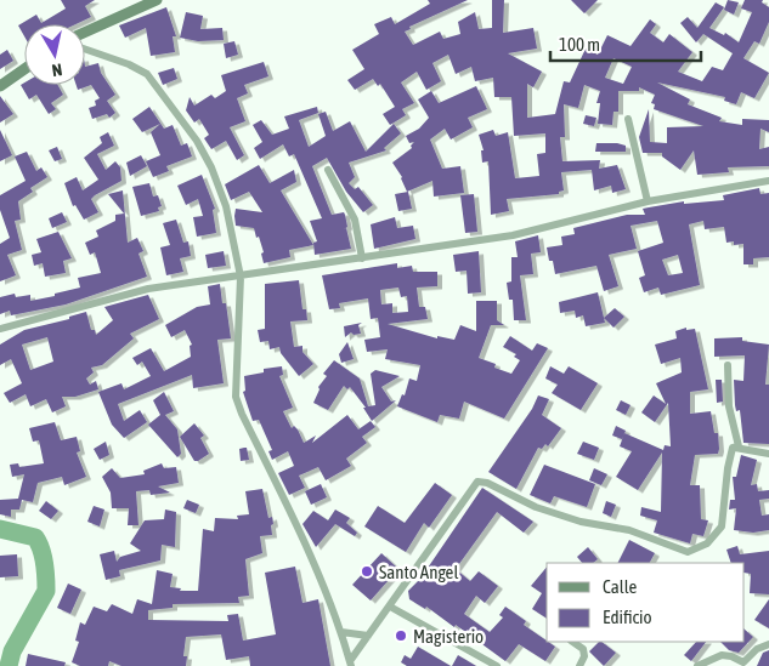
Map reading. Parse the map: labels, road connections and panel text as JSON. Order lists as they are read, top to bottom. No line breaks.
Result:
{"places":["Santo Angel","Magisterio"],"legend":["Calle","Edificio"],"scale_bar":"100 m","north":"bottom"}
